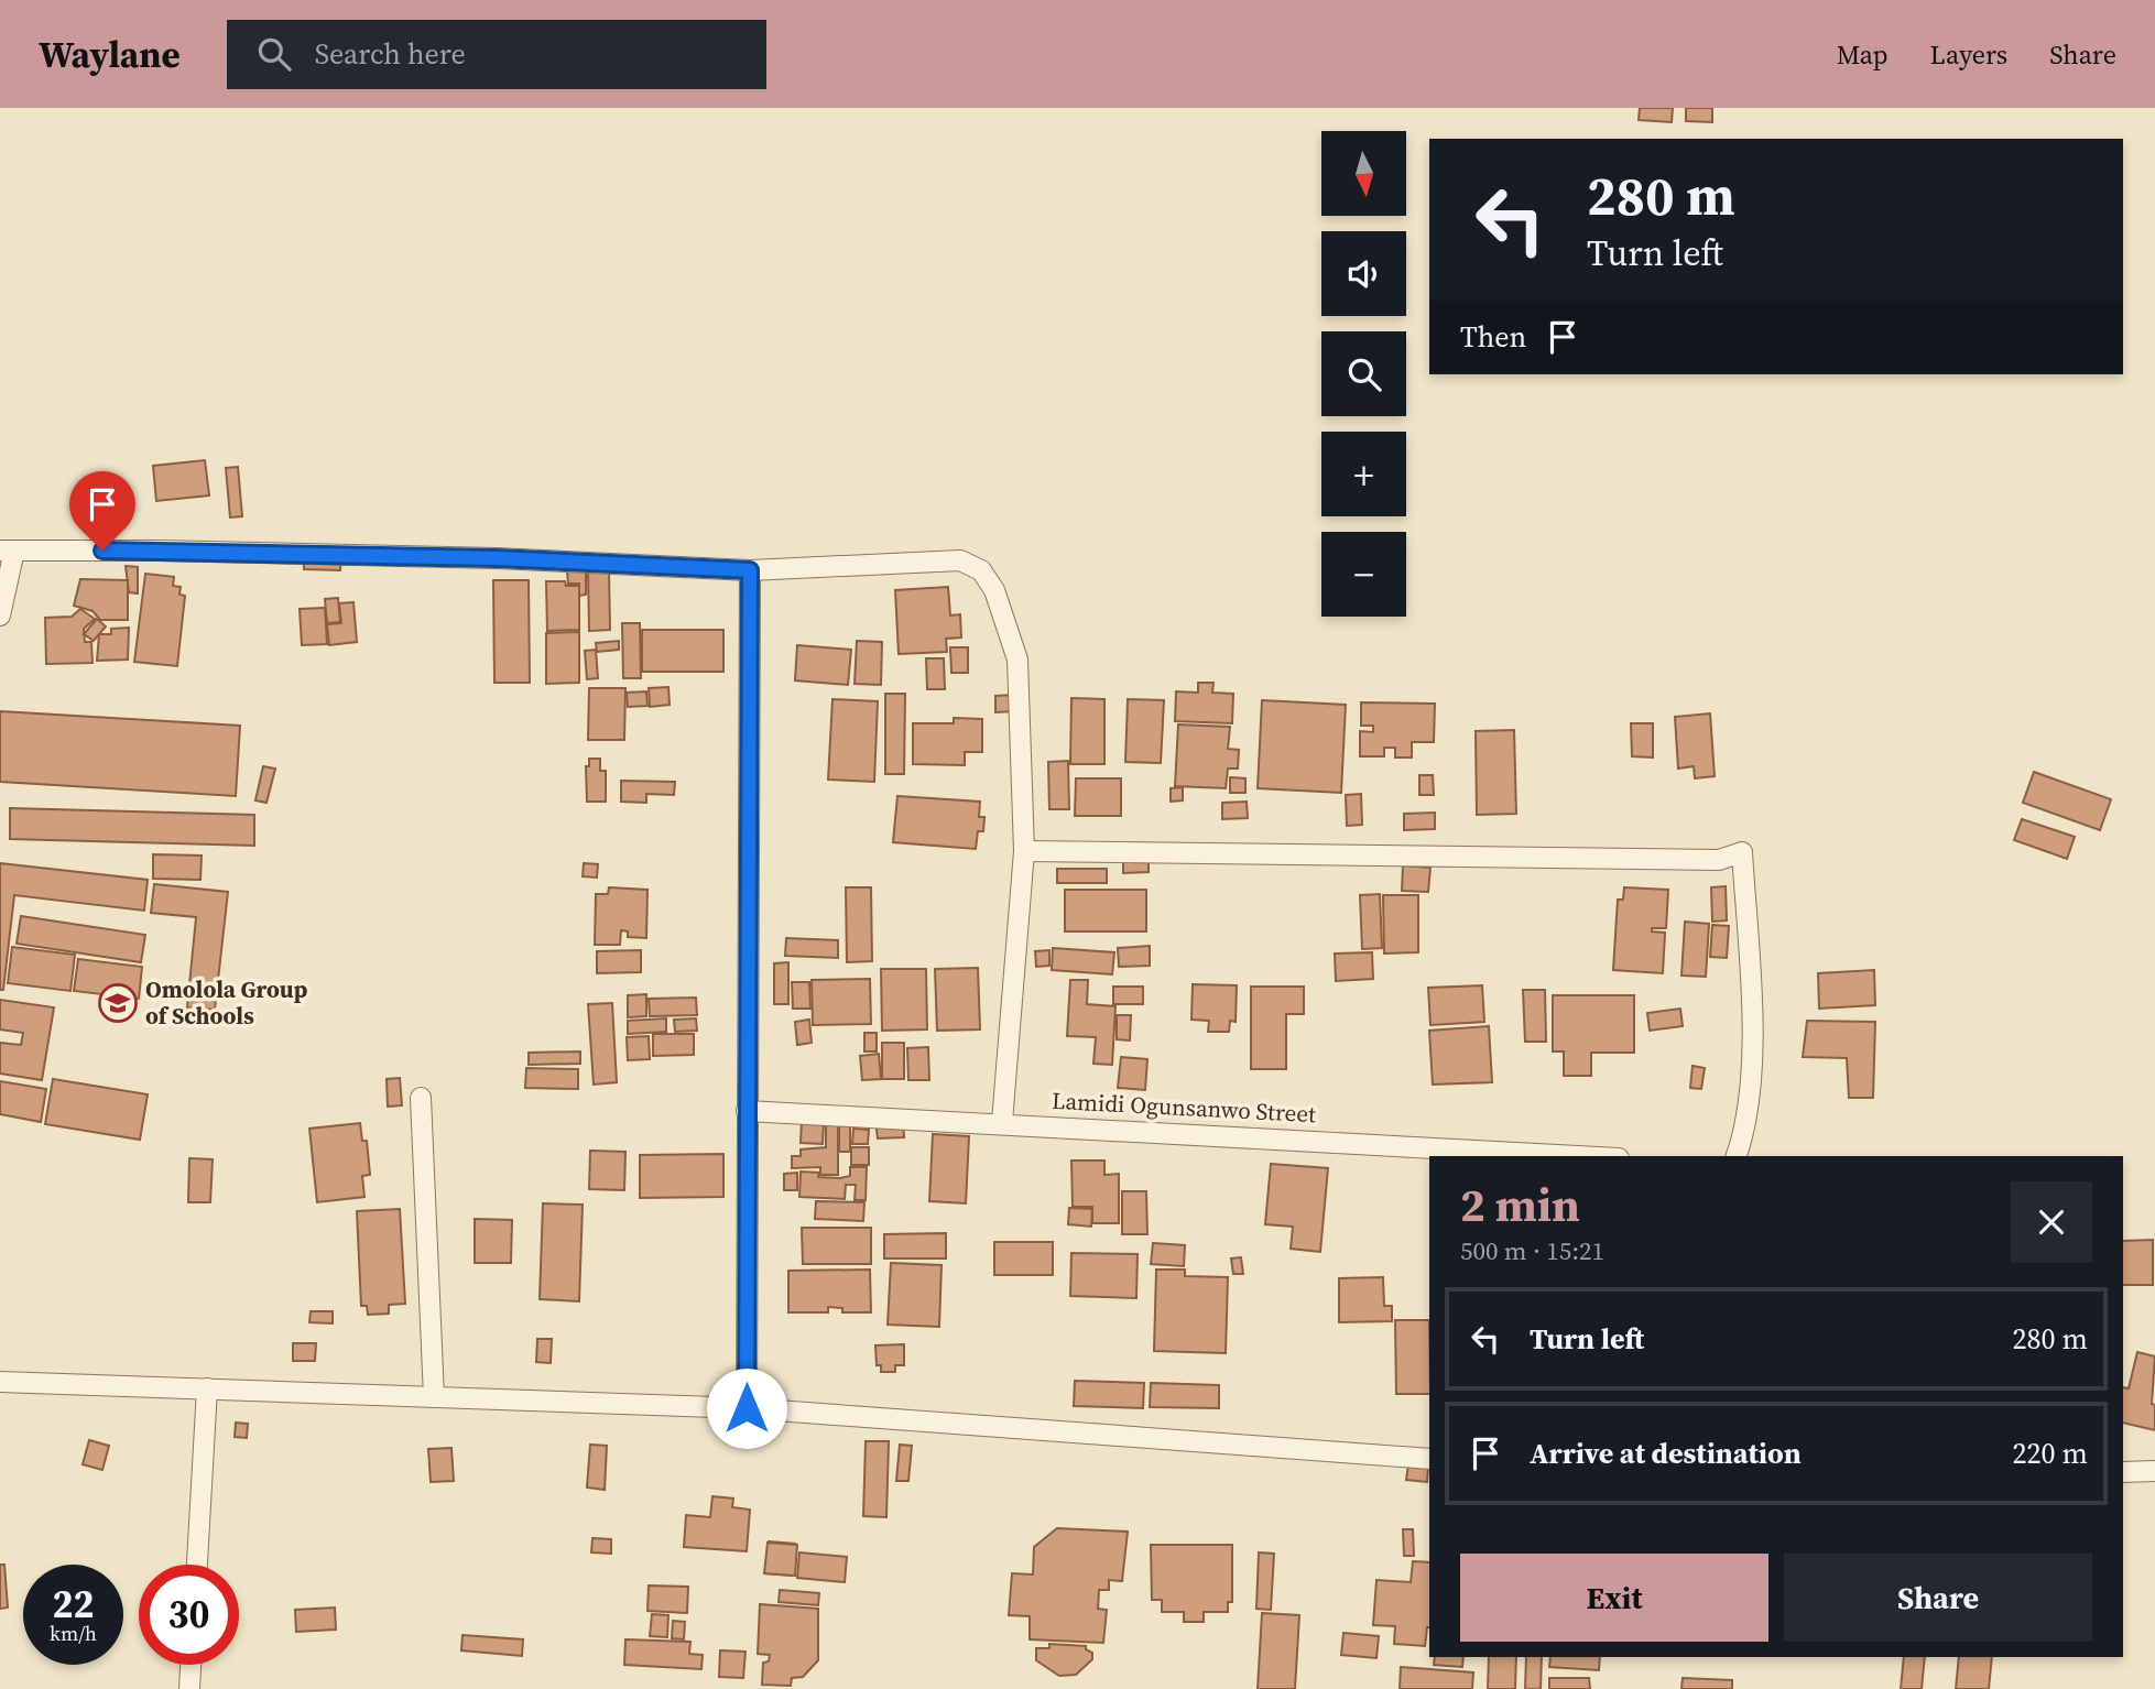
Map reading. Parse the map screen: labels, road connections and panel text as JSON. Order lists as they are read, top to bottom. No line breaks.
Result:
{"streets":{"street":["Lamidi Ogunsanwo Street"]},"places":{"school or university":["Omolola Group of Schools"]},"north":"bottom","page":{"header":"Waylane","search":"Search here","nav":["Map","Layers","Share"],"map_buttons":["+","−"],"turn":["280 m","Turn left"],"then":"Then","heading":["2 min","500 m · 15:21"],"list":[{"name":"Turn left","value":"280 m"},{"name":"Arrive at destination","value":"220 m"}],"buttons":["Exit","Share"],"speed":"22 km/h","limit":"30"}}
